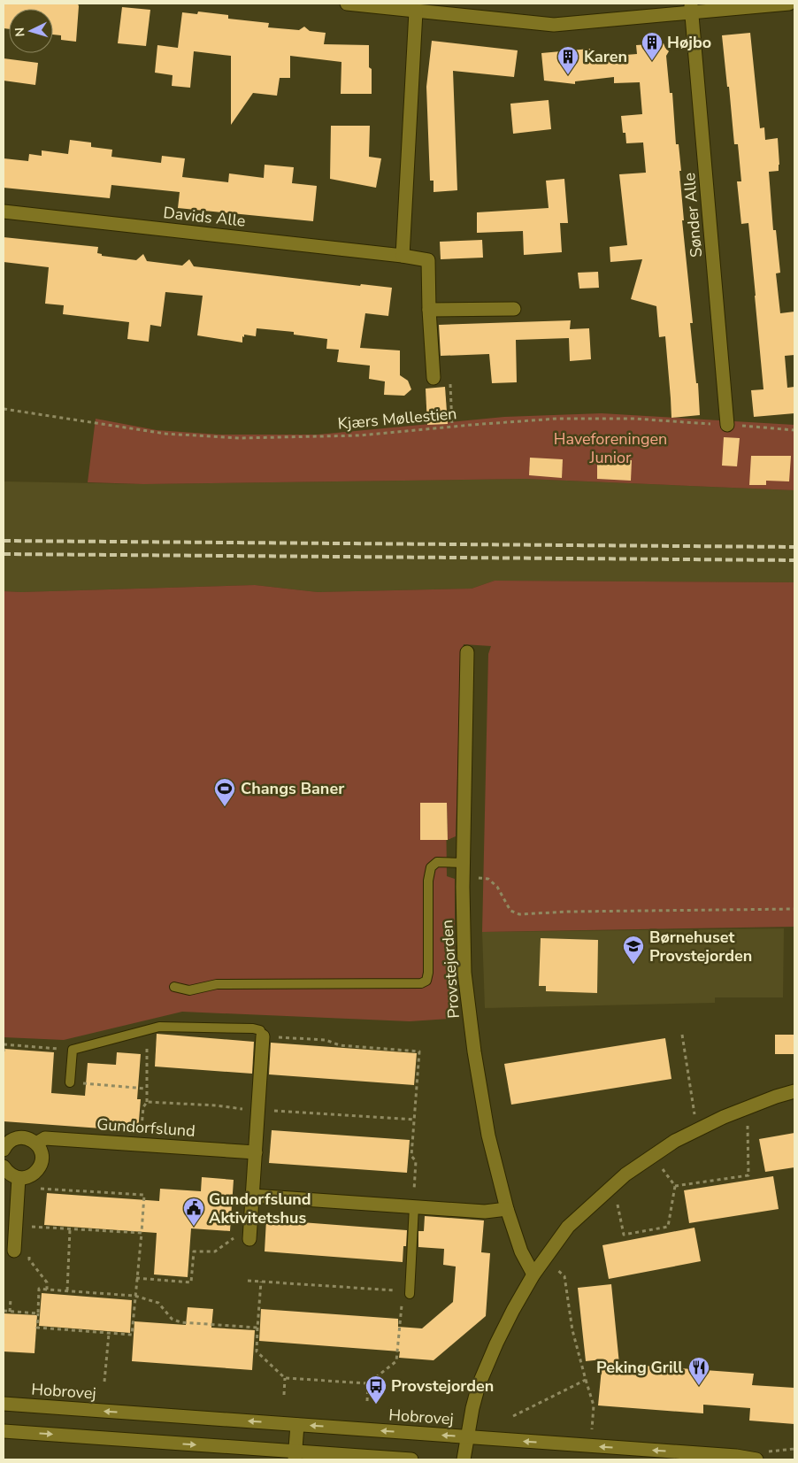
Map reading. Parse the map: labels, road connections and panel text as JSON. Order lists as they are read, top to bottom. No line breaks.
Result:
{"streets":{"street":["Sønder Alle","Davids Alle","Provstejorden","Gundorfslund","Hobrovej"],"path":["Kjærs Møllestien"]},"crossings":[["Sønder Alle","Kjærs Møllestien"]],"parks":["Haveforeningen Junior"],"places":{"building":["Højbo","Karen"],"sports":["Changs Baner"],"school or university":["Børnehuset Provstejorden"],"public building":["Gundorfslund Aktivitetshus"],"restaurant":["Peking Grill"],"bus stop":["Provstejorden"]},"north":"left"}
